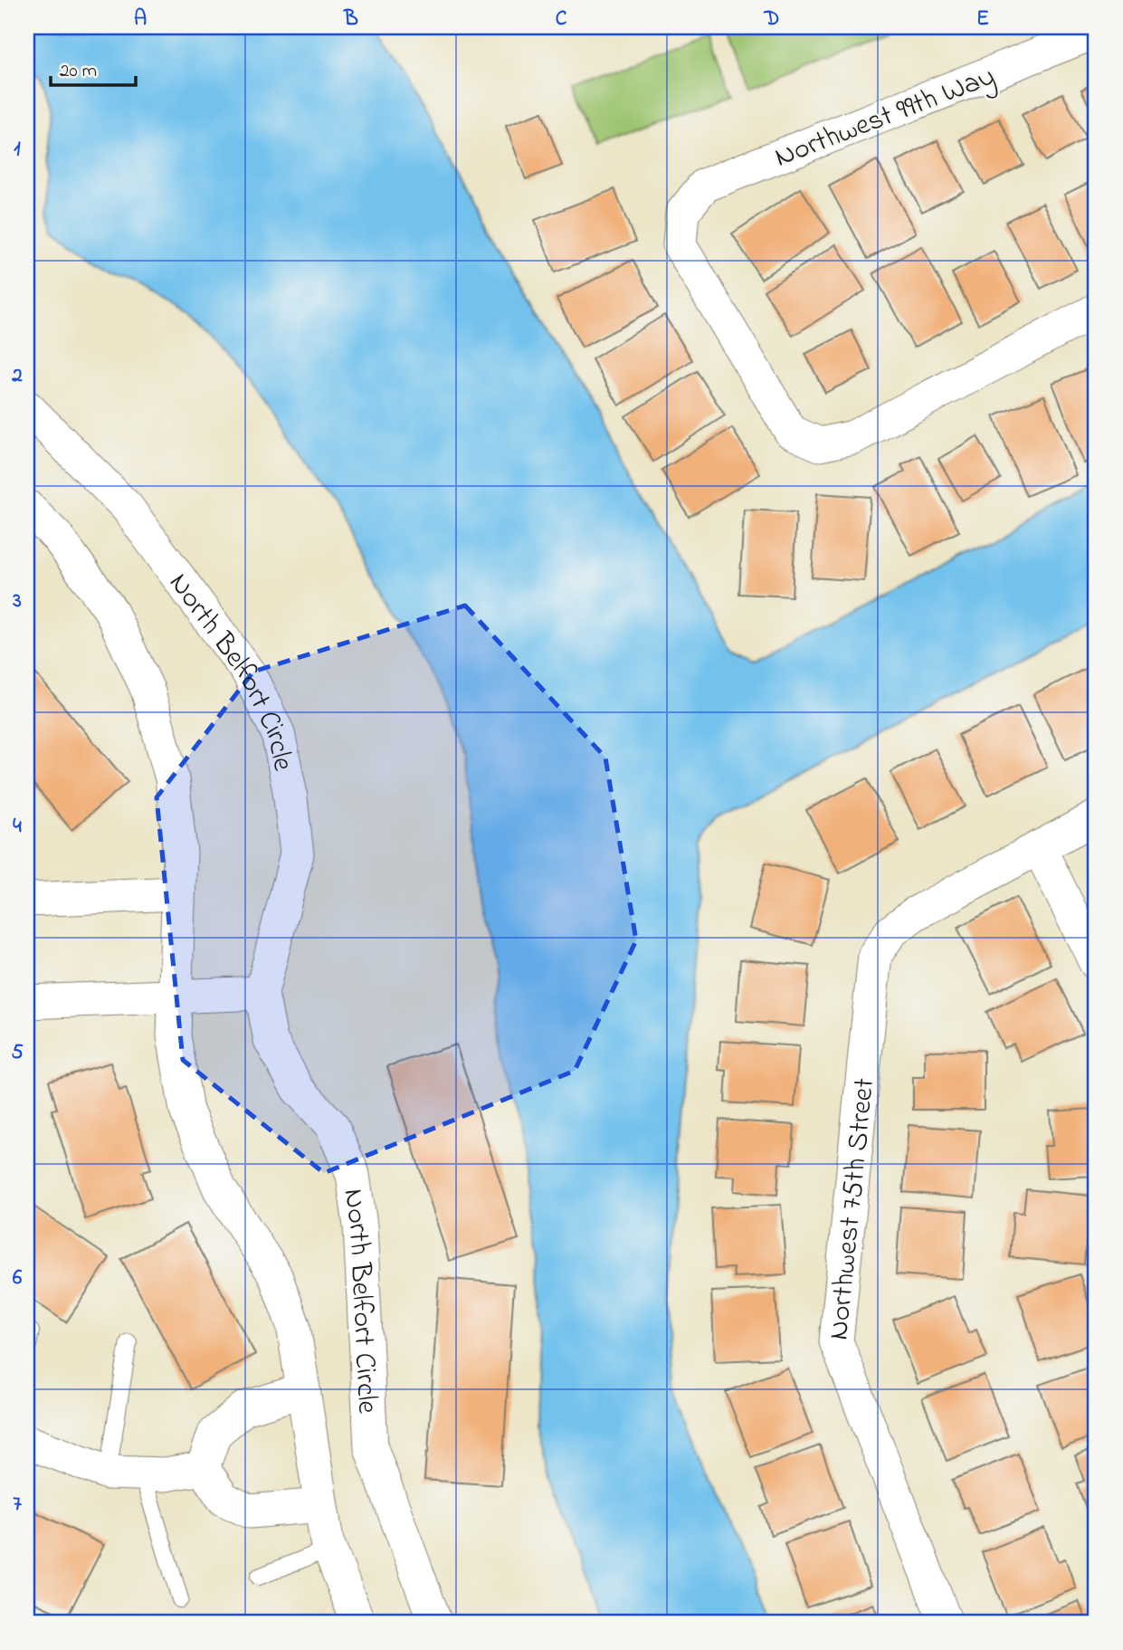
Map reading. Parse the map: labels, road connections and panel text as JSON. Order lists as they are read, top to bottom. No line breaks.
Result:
{"streets":{"street":["Northwest 99th Way","North Belfort Circle","Northwest 75th Street"]},"scale_bar":"20 m","grid":{"columns":["A","B","C","D","E"],"rows":["1","2","3","4","5","6","7"]}}
